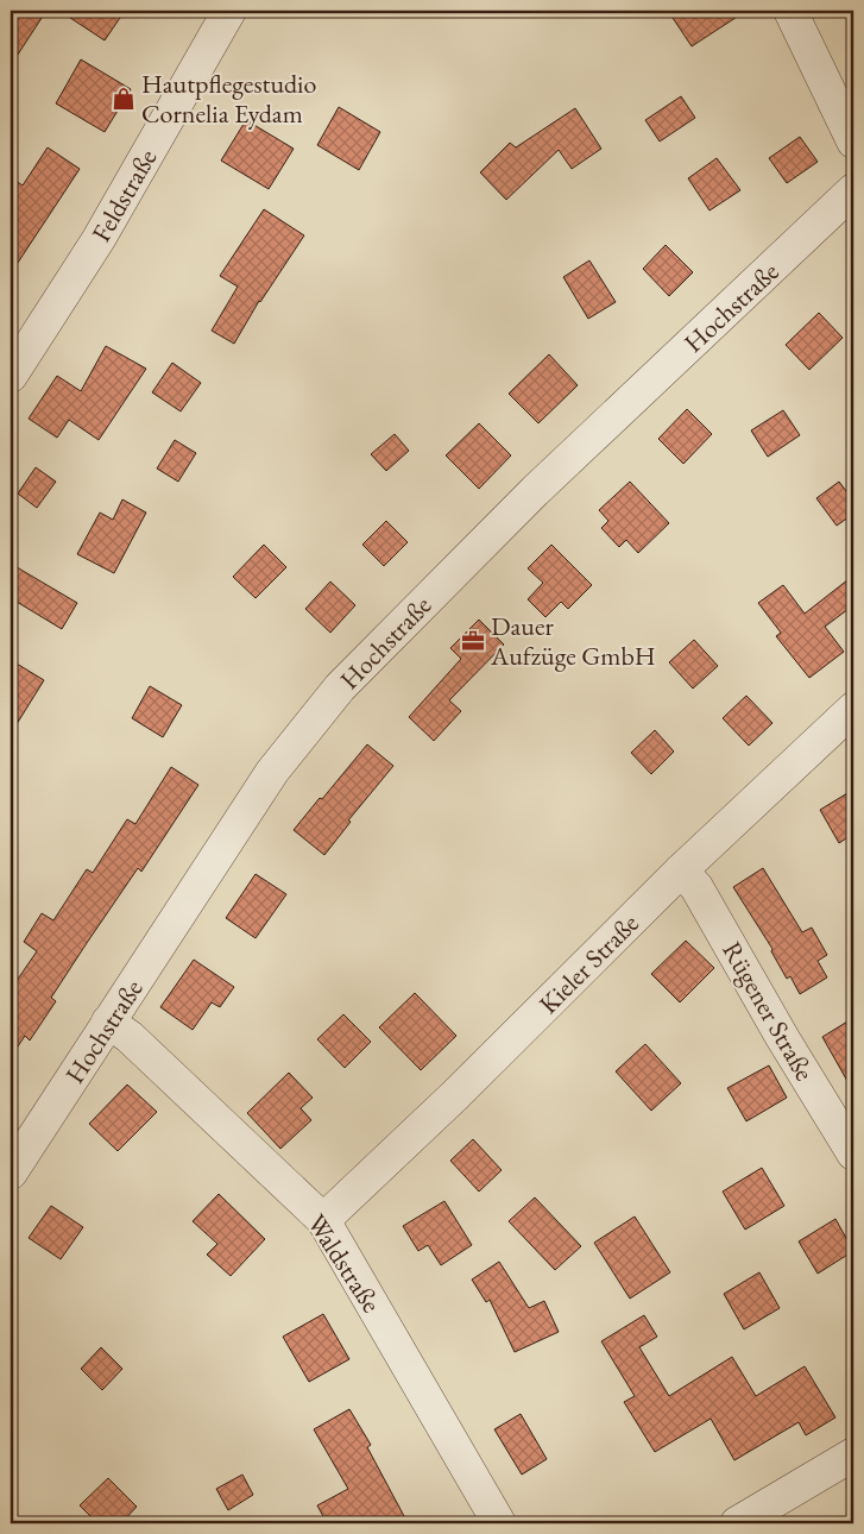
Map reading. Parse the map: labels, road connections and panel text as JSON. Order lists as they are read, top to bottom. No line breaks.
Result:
{"streets":{"street":["Feldstraße","Hochstraße","Kieler Straße","Rügener Straße","Waldstraße"]},"crossings":[["Hochstraße","Waldstraße"],["Kieler Straße","Rügener Straße"],["Kieler Straße","Waldstraße"]],"places":{"shop":["Hautpflegestudio Cornelia Eydam"],"office":["Dauer Aufzüge GmbH"]}}
